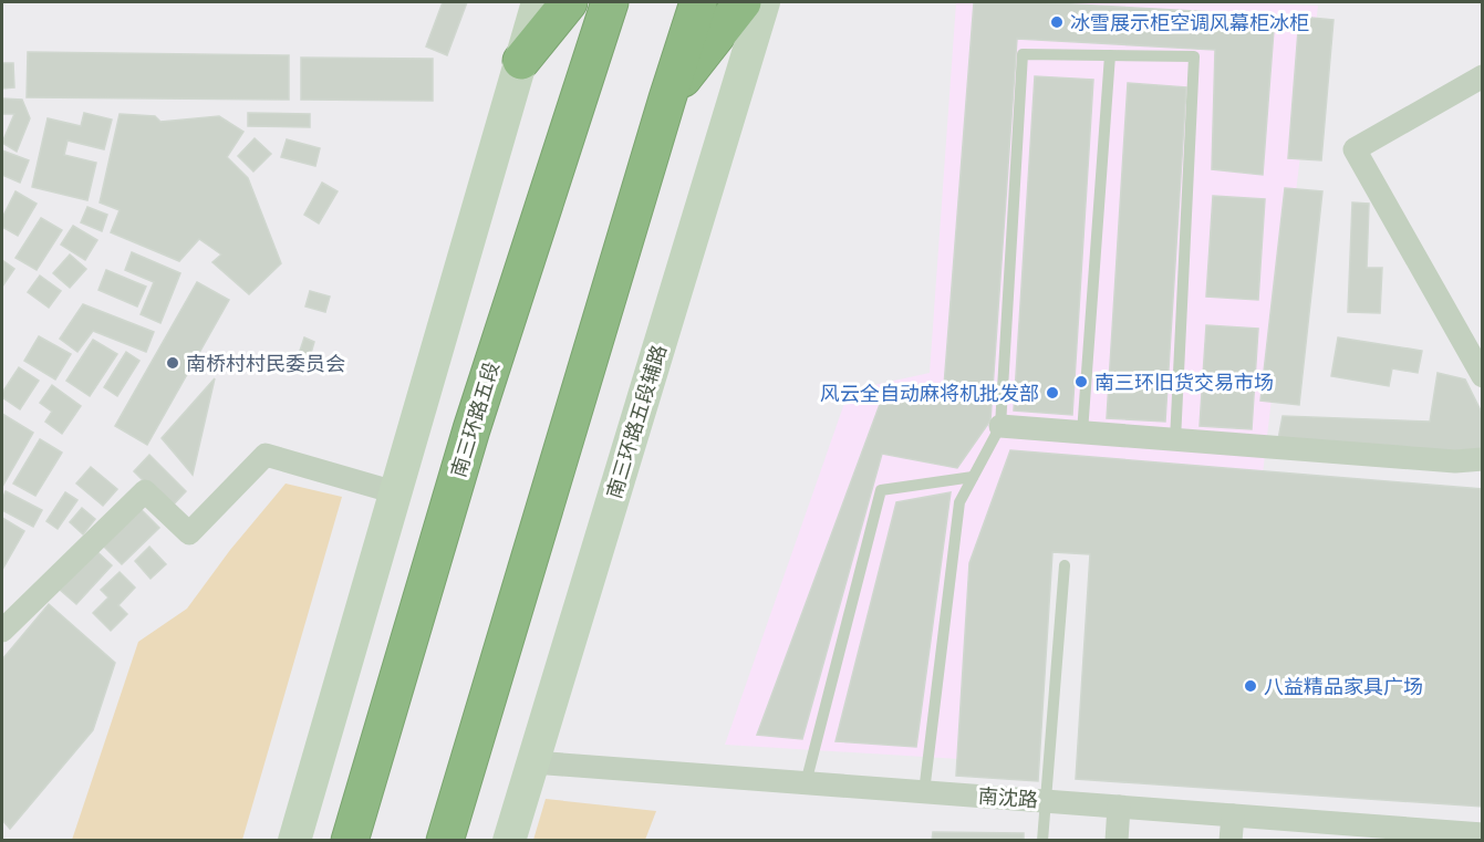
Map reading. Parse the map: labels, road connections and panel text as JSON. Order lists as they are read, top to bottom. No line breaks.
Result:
{"streets":{"highway":["南三环路五段"],"main road":["南三环路五段辅路"],"street":["南沈路"]},"crossings":[["南三环路五段辅路","南沈路"]],"places":["冰雪展示柜空调风幕柜冰柜","南桥村村民委员会","南三环旧货交易市场","风云全自动麻将机批发部","八益精品家具广场"]}
